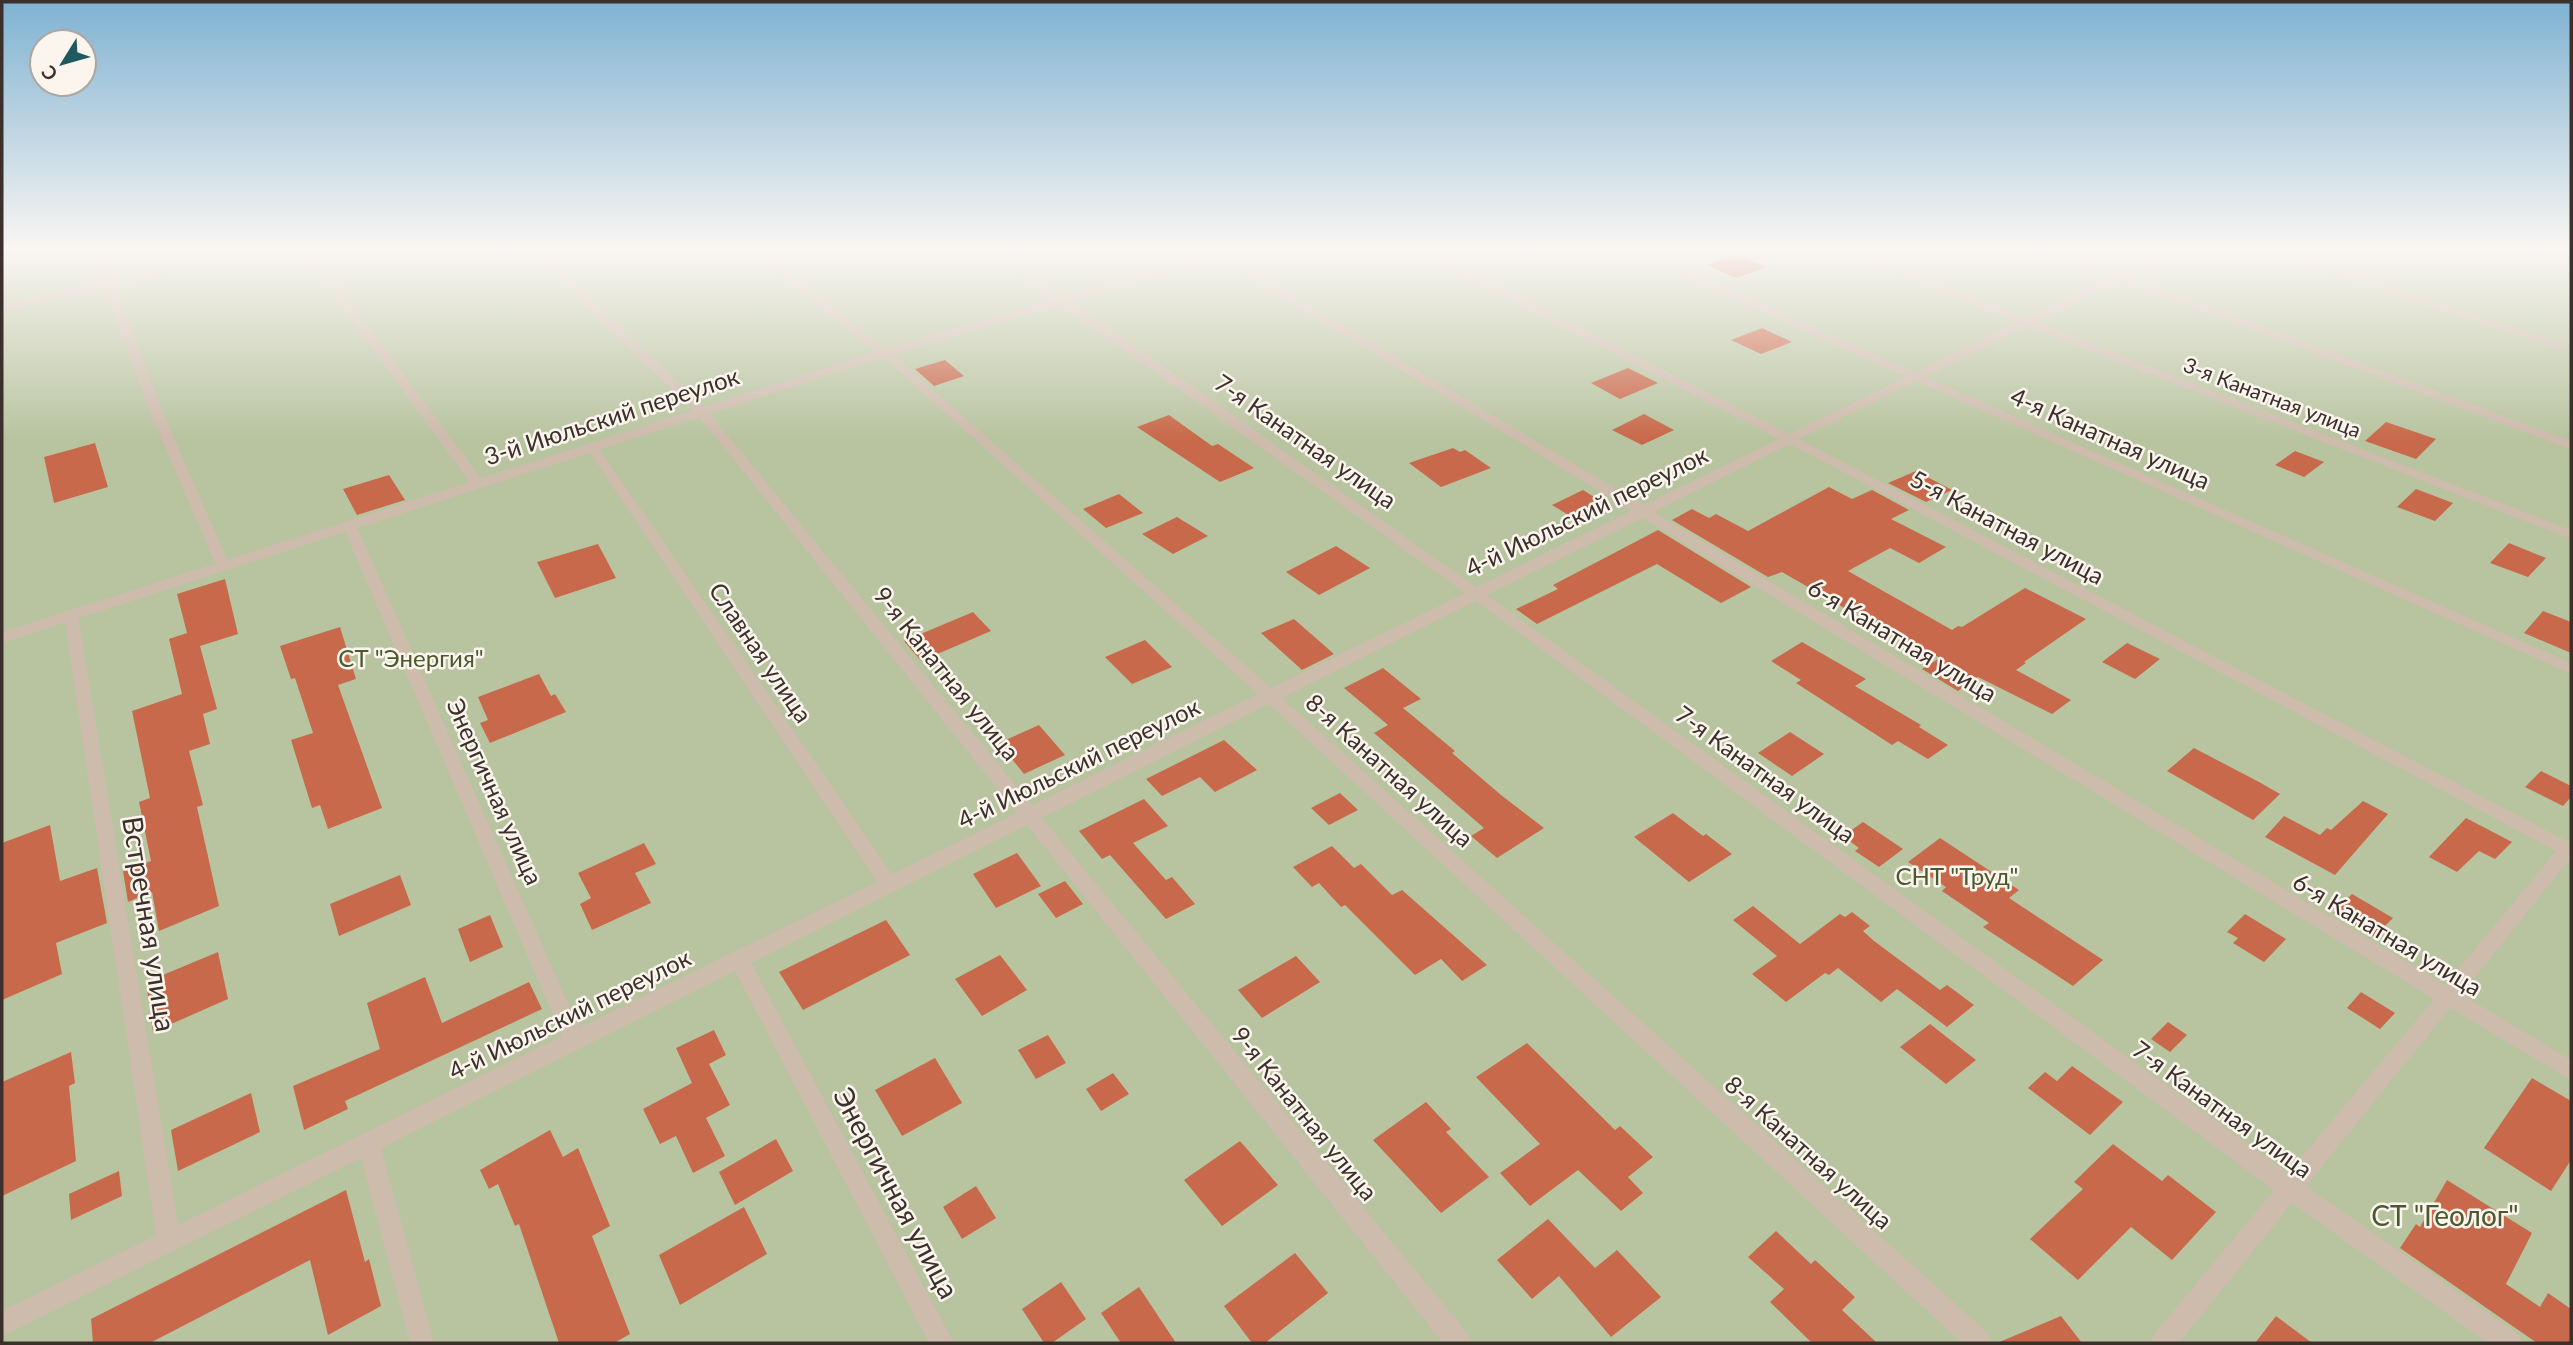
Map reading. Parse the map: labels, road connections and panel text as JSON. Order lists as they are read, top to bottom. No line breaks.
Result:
{"streets":{"street":["3-й Июльский переулок"],"lane":["3-я Канатная улица","4-я Канатная улица","7-я Канатная улица","4-й Июльский переулок","5-я Канатная улица","6-я Канатная улица","Славная улица","9-я Канатная улица","8-я Канатная улица","Энергичная улица","Встречная улица"]},"crossings":[["3-я Канатная улица","4-й Июльский переулок"],["3-й Июльский переулок","Славная улица"],["3-й Июльский переулок","9-я Канатная улица"],["3-й Июльский переулок","8-я Канатная улица"],["3-й Июльский переулок","Энергичная улица"],["3-й Июльский переулок","Встречная улица"],["4-я Канатная улица","4-й Июльский переулок"],["7-я Канатная улица","4-й Июльский переулок"],["4-й Июльский переулок","5-я Канатная улица"],["4-й Июльский переулок","6-я Канатная улица"],["4-й Июльский переулок","Славная улица"],["4-й Июльский переулок","9-я Канатная улица"],["4-й Июльский переулок","8-я Канатная улица"],["4-й Июльский переулок","Энергичная улица"],["4-й Июльский переулок","Встречная улица"]],"parks":["СТ \"Энергия\"","СНТ \"Труд\"","СТ \"Геолог\""],"north":"bottom left"}
